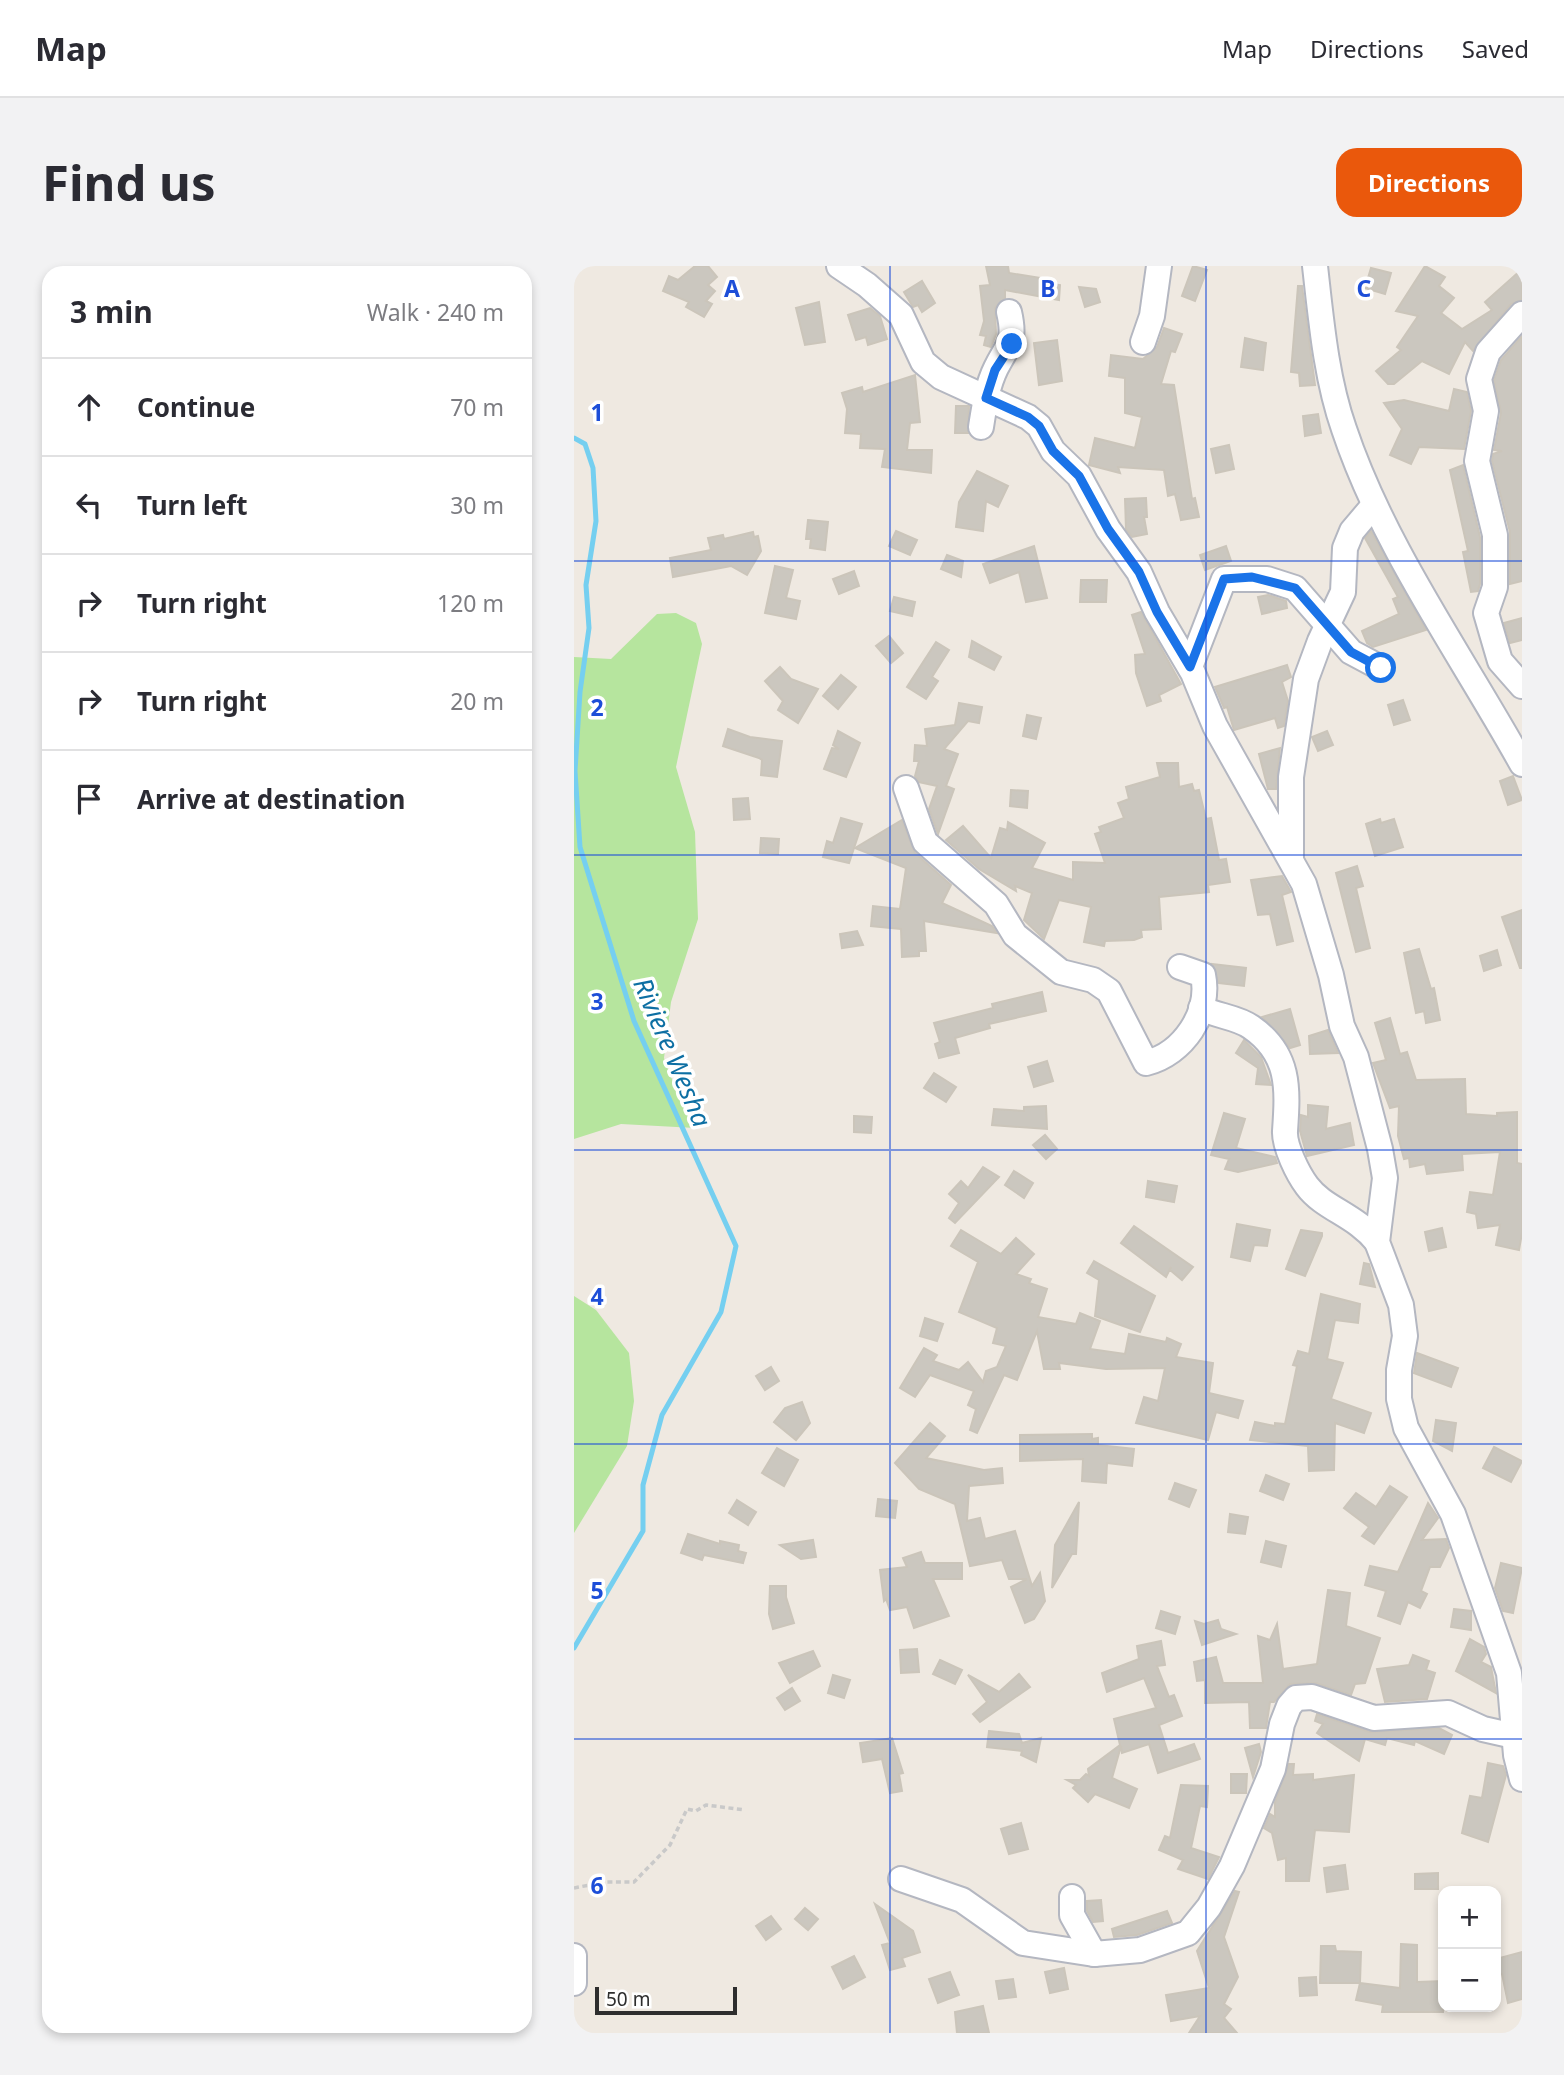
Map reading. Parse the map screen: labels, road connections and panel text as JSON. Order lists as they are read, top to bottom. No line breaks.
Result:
{"water":["Riviere Wesha"],"scale_bar":"50 m","page":{"header":"Map","nav":["Map","Directions","Saved"],"buttons":"Directions","title":"Find us","heading":["3 min","Walk · 240 m"],"list":[["Continue","70 m"],["Turn left","30 m"],["Turn right","120 m"],["Turn right","20 m"],"Arrive at destination"],"map_buttons":["+","−"],"scale":"50 m"},"grid":{"columns":["A","B","C"],"rows":["1","2","3","4","5","6"]}}
